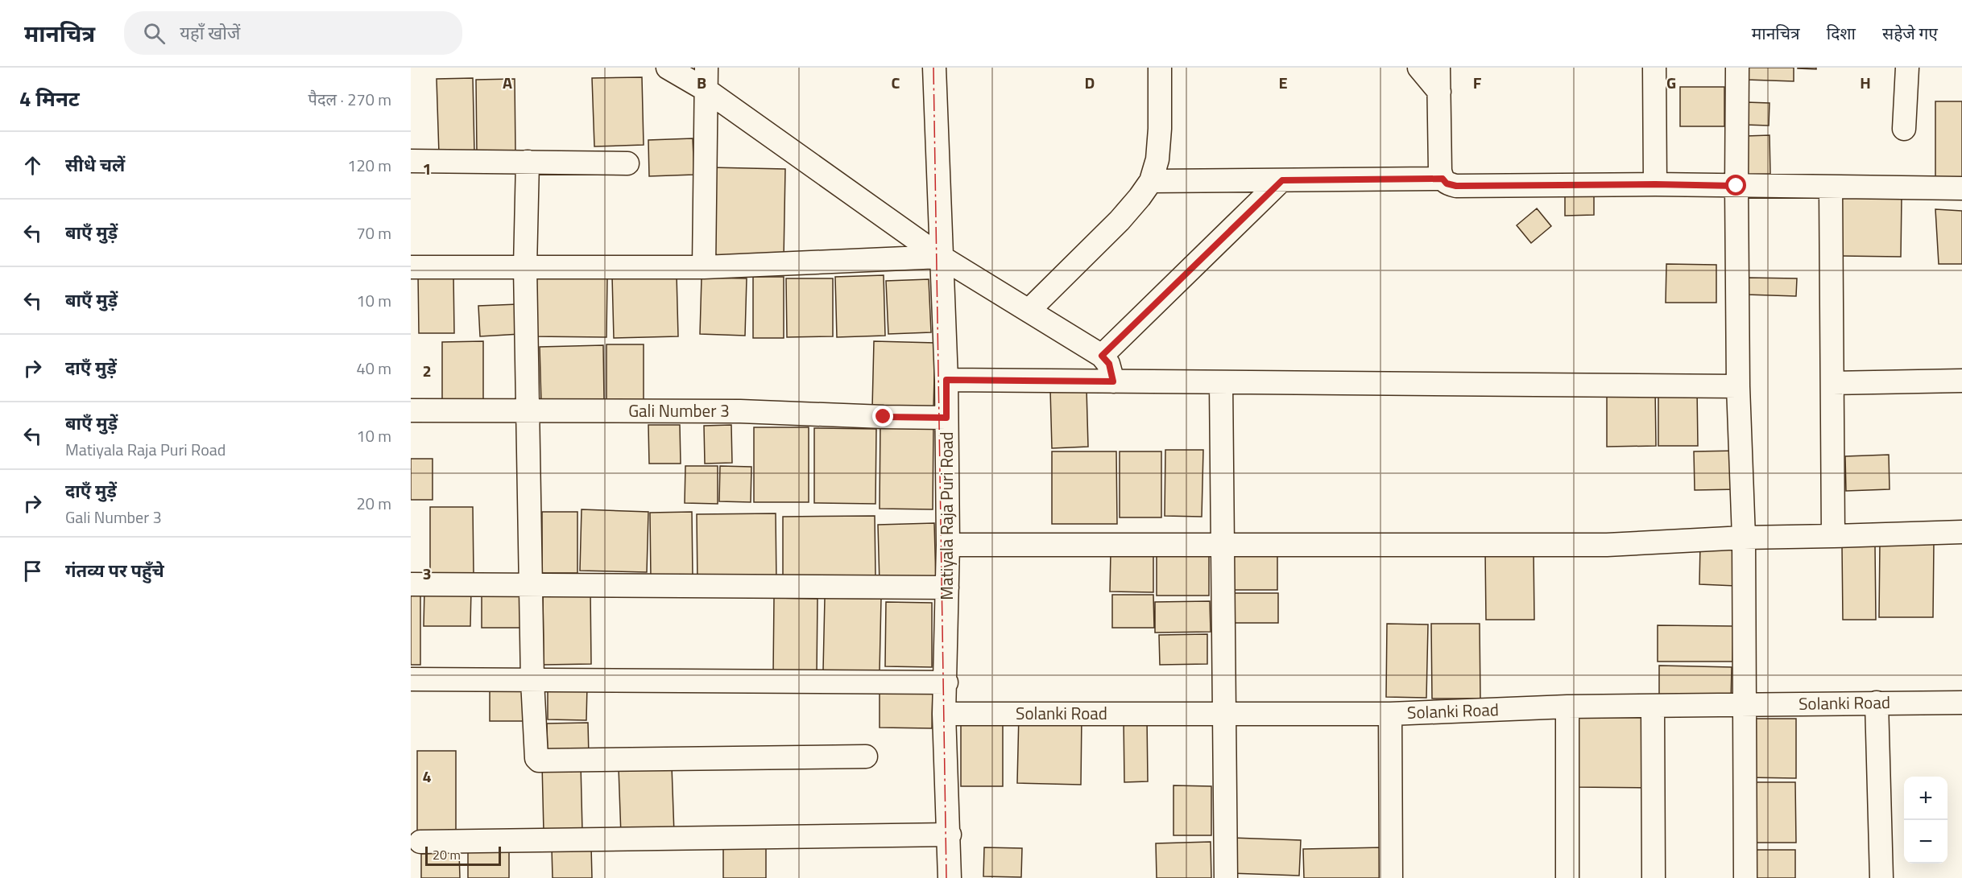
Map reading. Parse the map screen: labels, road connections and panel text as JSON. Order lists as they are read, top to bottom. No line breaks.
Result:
{"streets":{"street":["Gali Number 3","Matiyala Raja Puri Road","Solanki Road"]},"crossings":[["Gali Number 3","Matiyala Raja Puri Road"],["Matiyala Raja Puri Road","Solanki Road"]],"scale_bar":"20 m","page":{"header":"मानचित्र","search":"यहाँ खोजें","nav":["मानचित्र","दिशा","सहेजे गए"],"heading":["4 मिनट","पैदल · 270 m"],"list":[["सीधे चलें","120 m"],["बाएँ मुड़ें","70 m"],["बाएँ मुड़ें","10 m"],["दाएँ मुड़ें","40 m"],["बाएँ मुड़ें","Matiyala Raja Puri Road","10 m"],["दाएँ मुड़ें","Gali Number 3","20 m"],"गंतव्य पर पहुँचे"],"map_buttons":["+","−"],"scale":"20 m"},"grid":{"columns":["A","B","C","D","E","F","G","H"],"rows":["1","2","3","4"]}}
